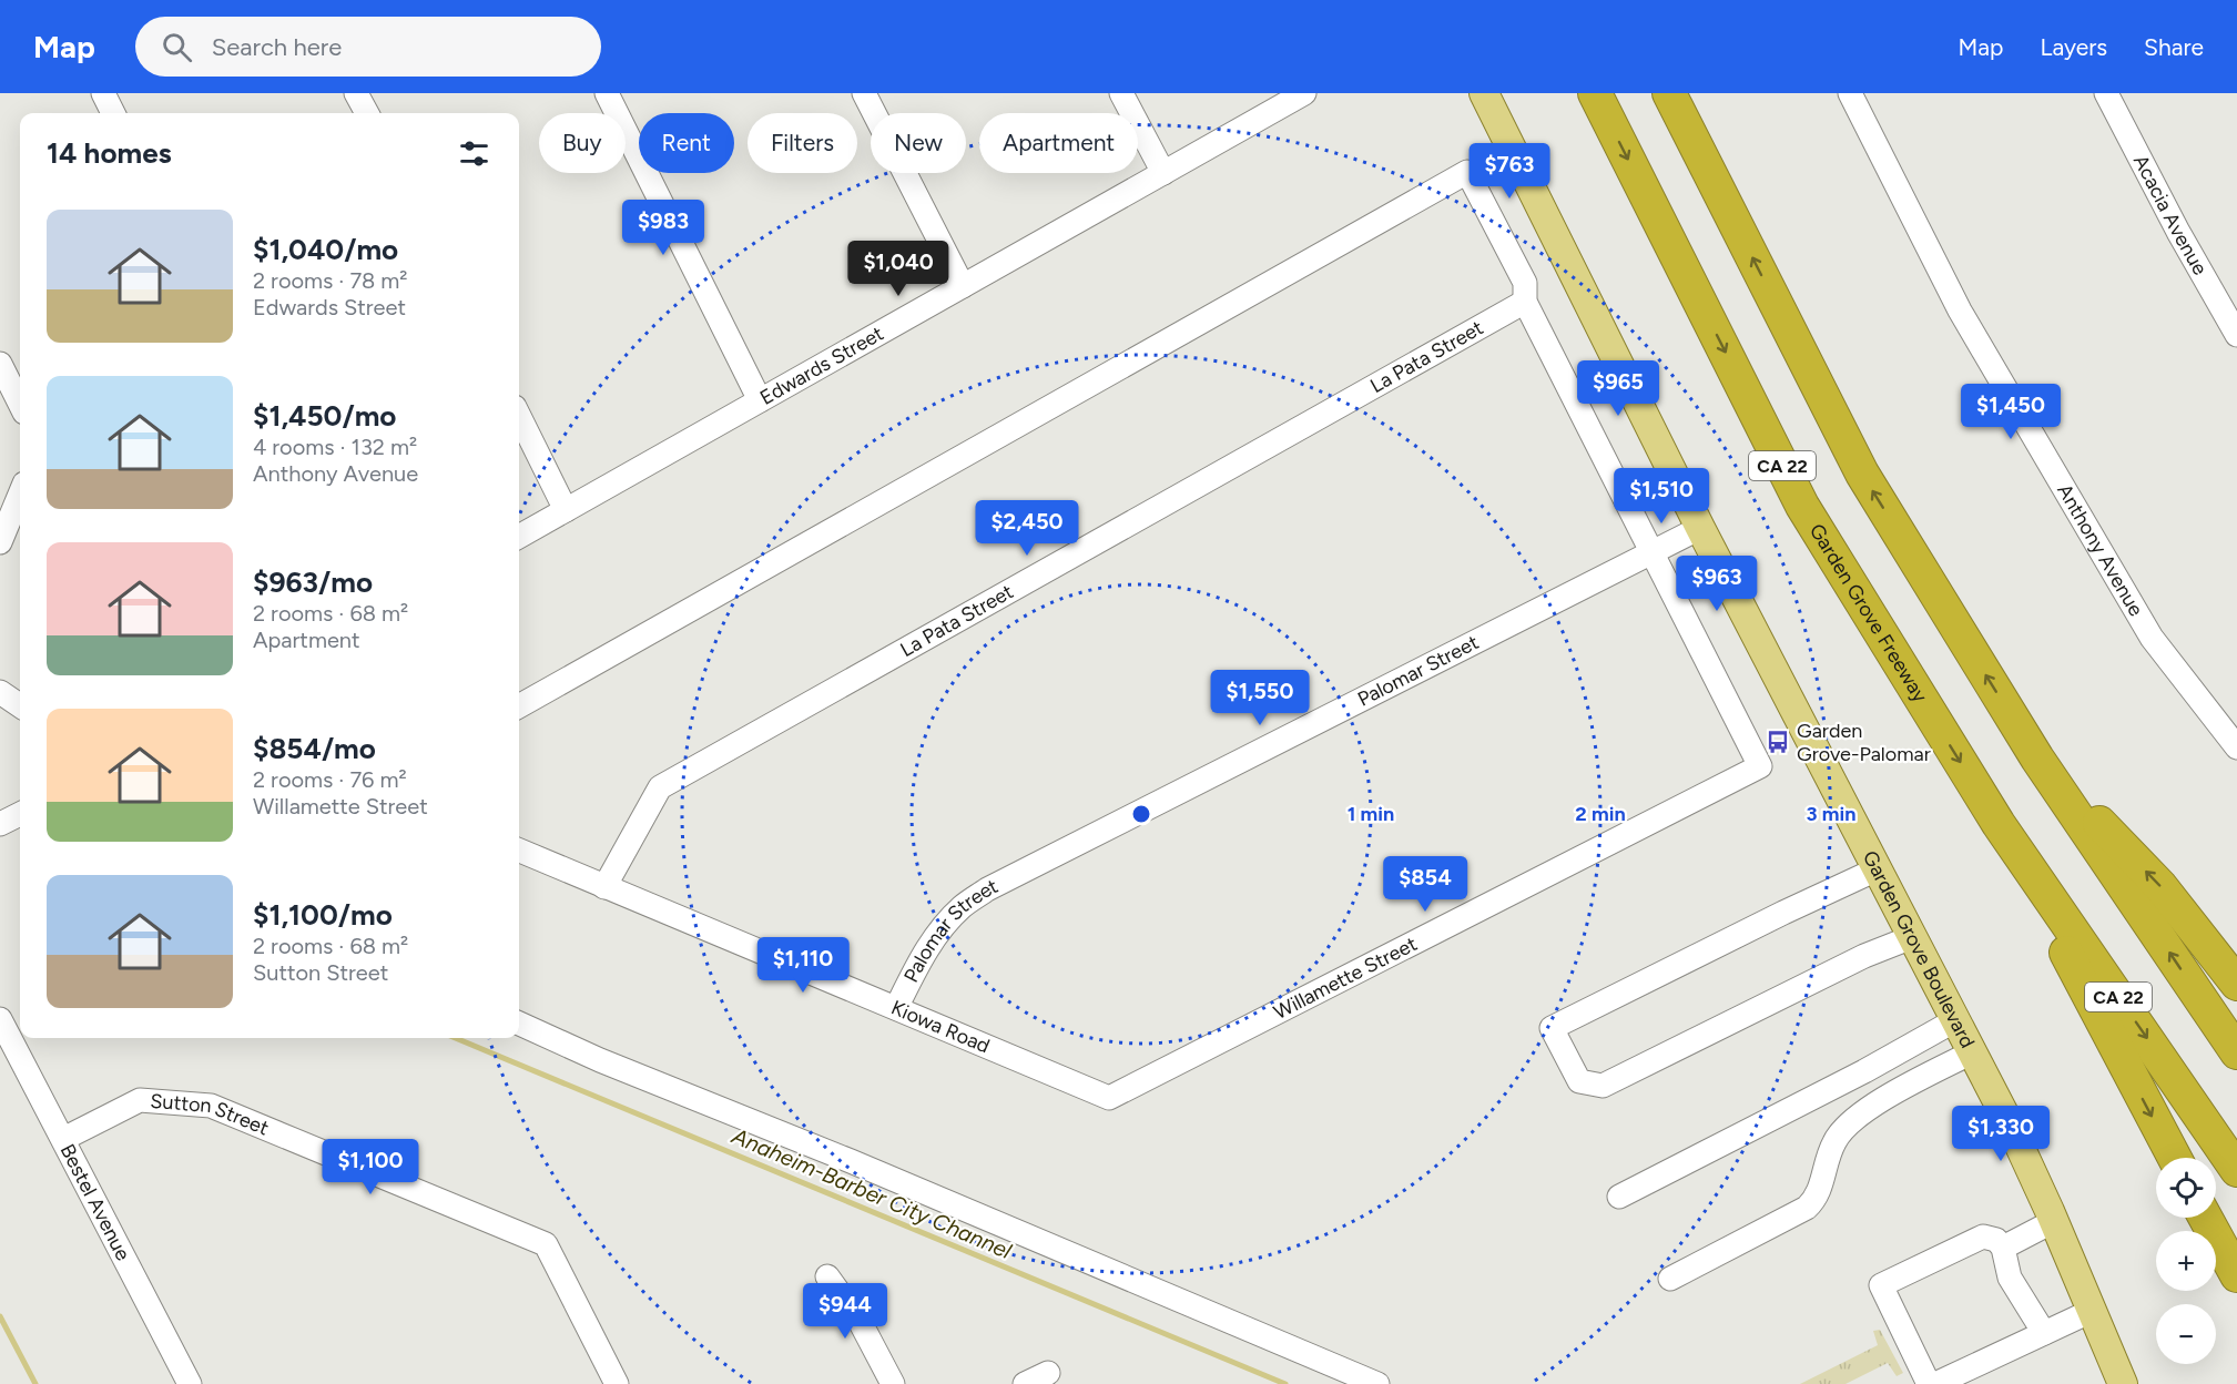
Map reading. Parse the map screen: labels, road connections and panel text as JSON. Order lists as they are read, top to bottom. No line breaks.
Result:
{"streets":{"highway":["CA 22","Garden Grove Freeway"],"main road":["Garden Grove Boulevard"],"street":["Acacia Avenue","La Pata Street","Edwards Street","Anthony Avenue","Palomar Street","Willamette Street","Kiowa Road","Sutton Street","Bestel Avenue"]},"crossings":[["La Pata Street","Kiowa Road"],["Palomar Street","Garden Grove Boulevard"],["Palomar Street","Willamette Street"],["Palomar Street","Kiowa Road"],["Willamette Street","Kiowa Road"],["Sutton Street","Bestel Avenue"]],"water":["Anaheim-Barber City Channel"],"places":{"bus stop":["Garden Grove-Palomar"]},"page":{"header":"Map","search":"Search here","nav":["Map","Layers","Share"],"chip":["Buy","Rent","Filters","New","Apartment"],"heading":"14 homes","price":["$763","$983","$1,040","$965","$1,450","$1,510","$2,450","$963","$1,550","$854","$1,110","$1,330","$1,100","$944"],"list":[{"name":"$1,040/mo","note":"2 rooms · 78 m² · Edwards Street"},{"name":"$1,450/mo","note":"4 rooms · 132 m² · Anthony Avenue"},{"name":"$963/mo","note":"2 rooms · 68 m² · Apartment"},{"name":"$854/mo","note":"2 rooms · 76 m² · Willamette Street"},{"name":"$1,100/mo","note":"2 rooms · 68 m² · Sutton Street"}],"map_buttons":["+","−"]},"rings":["1 min","2 min","3 min"]}
